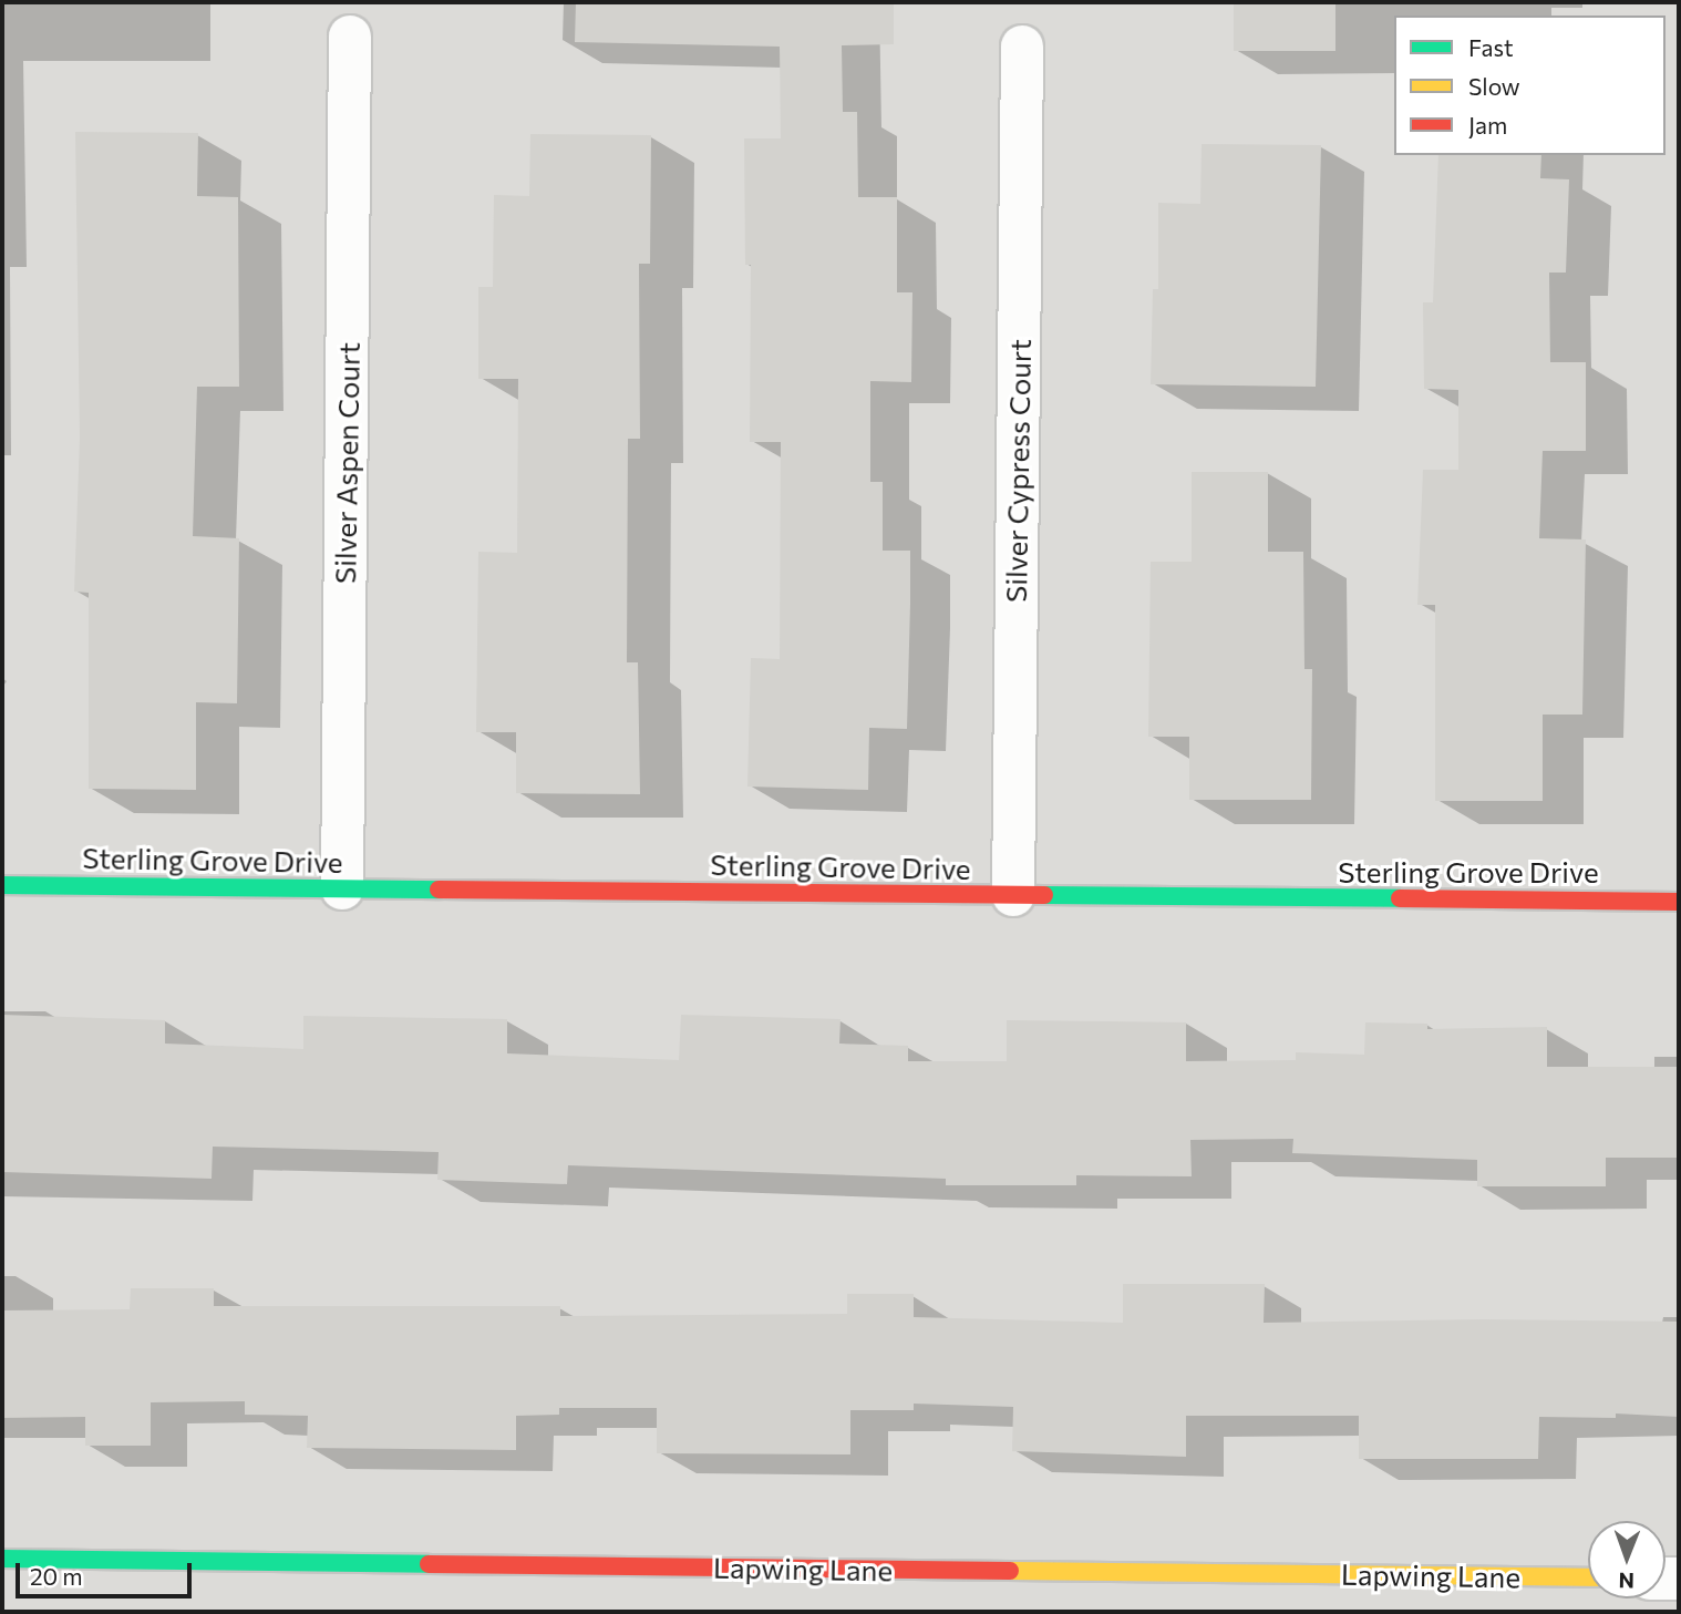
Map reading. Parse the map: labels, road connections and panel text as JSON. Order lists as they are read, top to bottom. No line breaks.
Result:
{"streets":{"street":["Silver Aspen Court","Silver Cypress Court","Sterling Grove Drive","Lapwing Lane"]},"crossings":[["Silver Aspen Court","Sterling Grove Drive"],["Silver Cypress Court","Sterling Grove Drive"]],"legend":["Fast","Slow","Jam"],"scale_bar":"20 m","north":"bottom"}
